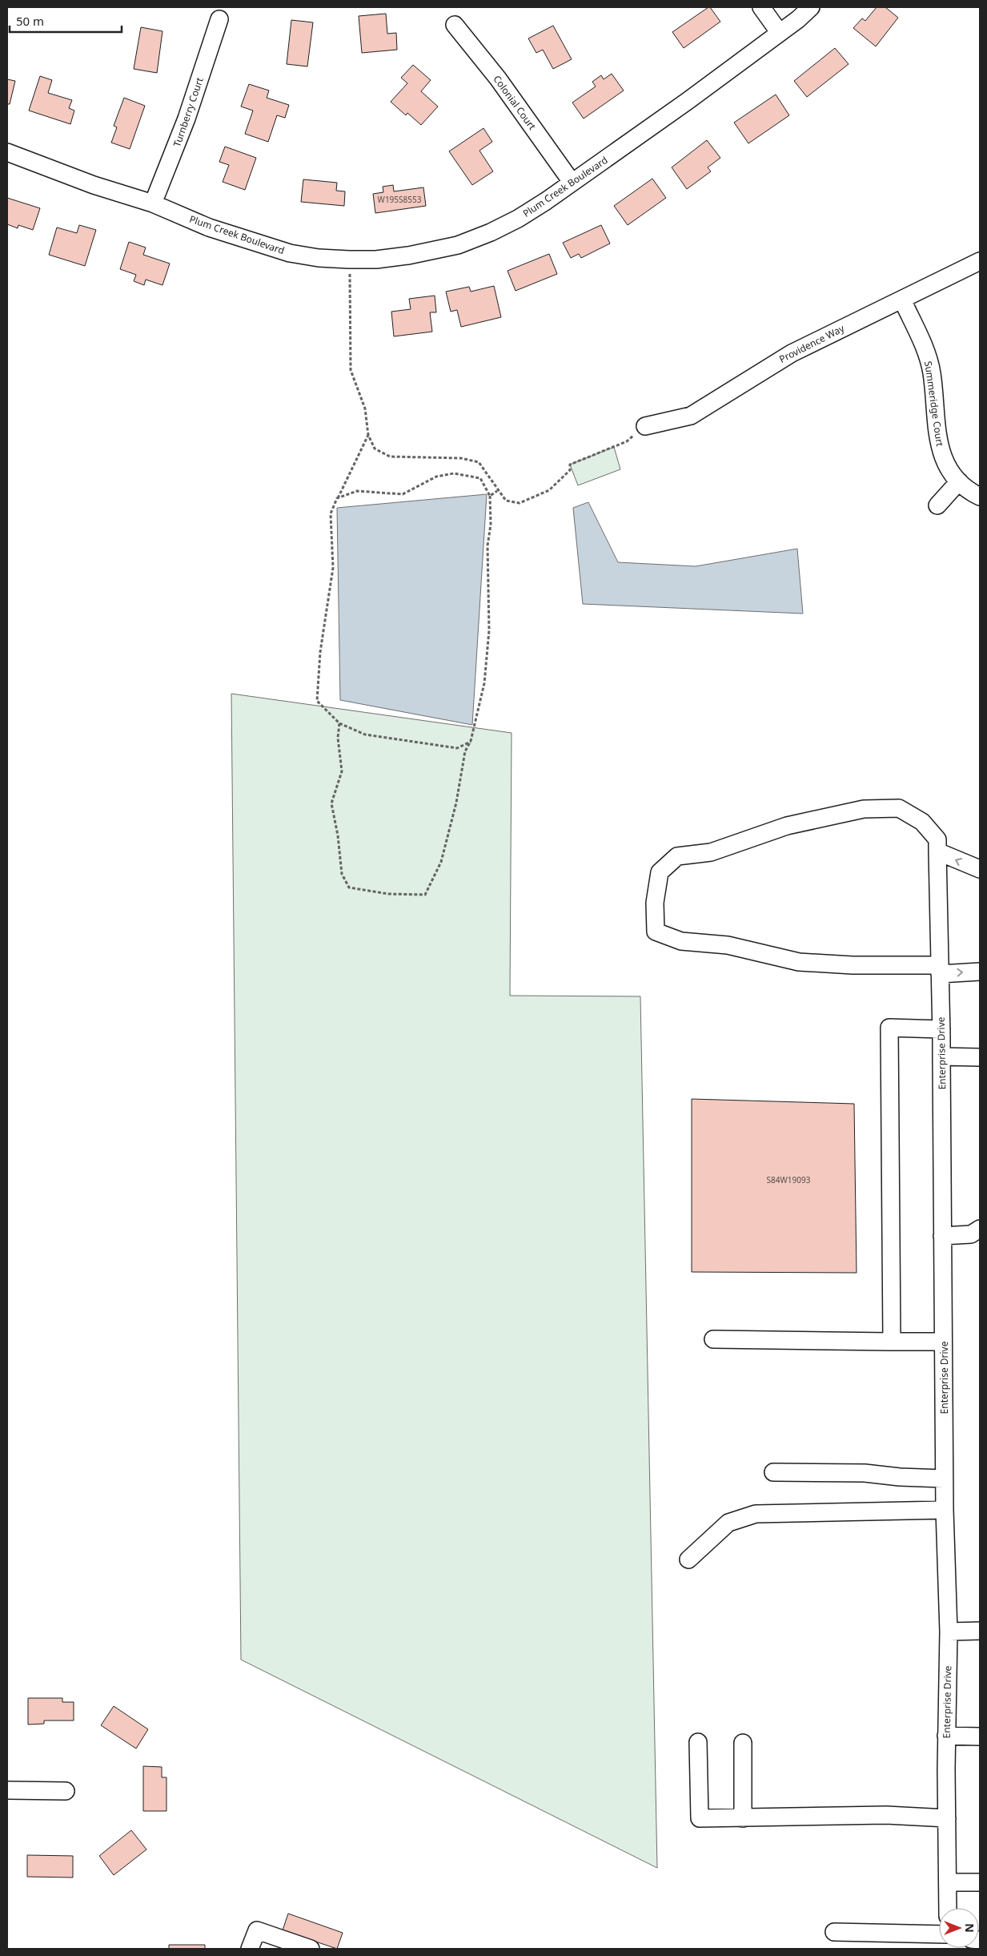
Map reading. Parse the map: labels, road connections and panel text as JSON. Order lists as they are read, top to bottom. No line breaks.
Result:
{"streets":{"street":["Colonial Court","Turnberry Court","Plum Creek Boulevard","Providence Way","Summeridge Court","Enterprise Drive"]},"crossings":[["Colonial Court","Plum Creek Boulevard"],["Turnberry Court","Plum Creek Boulevard"],["Providence Way","Summeridge Court"]],"house_numbers":["W195S8553","S84W19093"],"scale_bar":"50 m","north":"right"}
